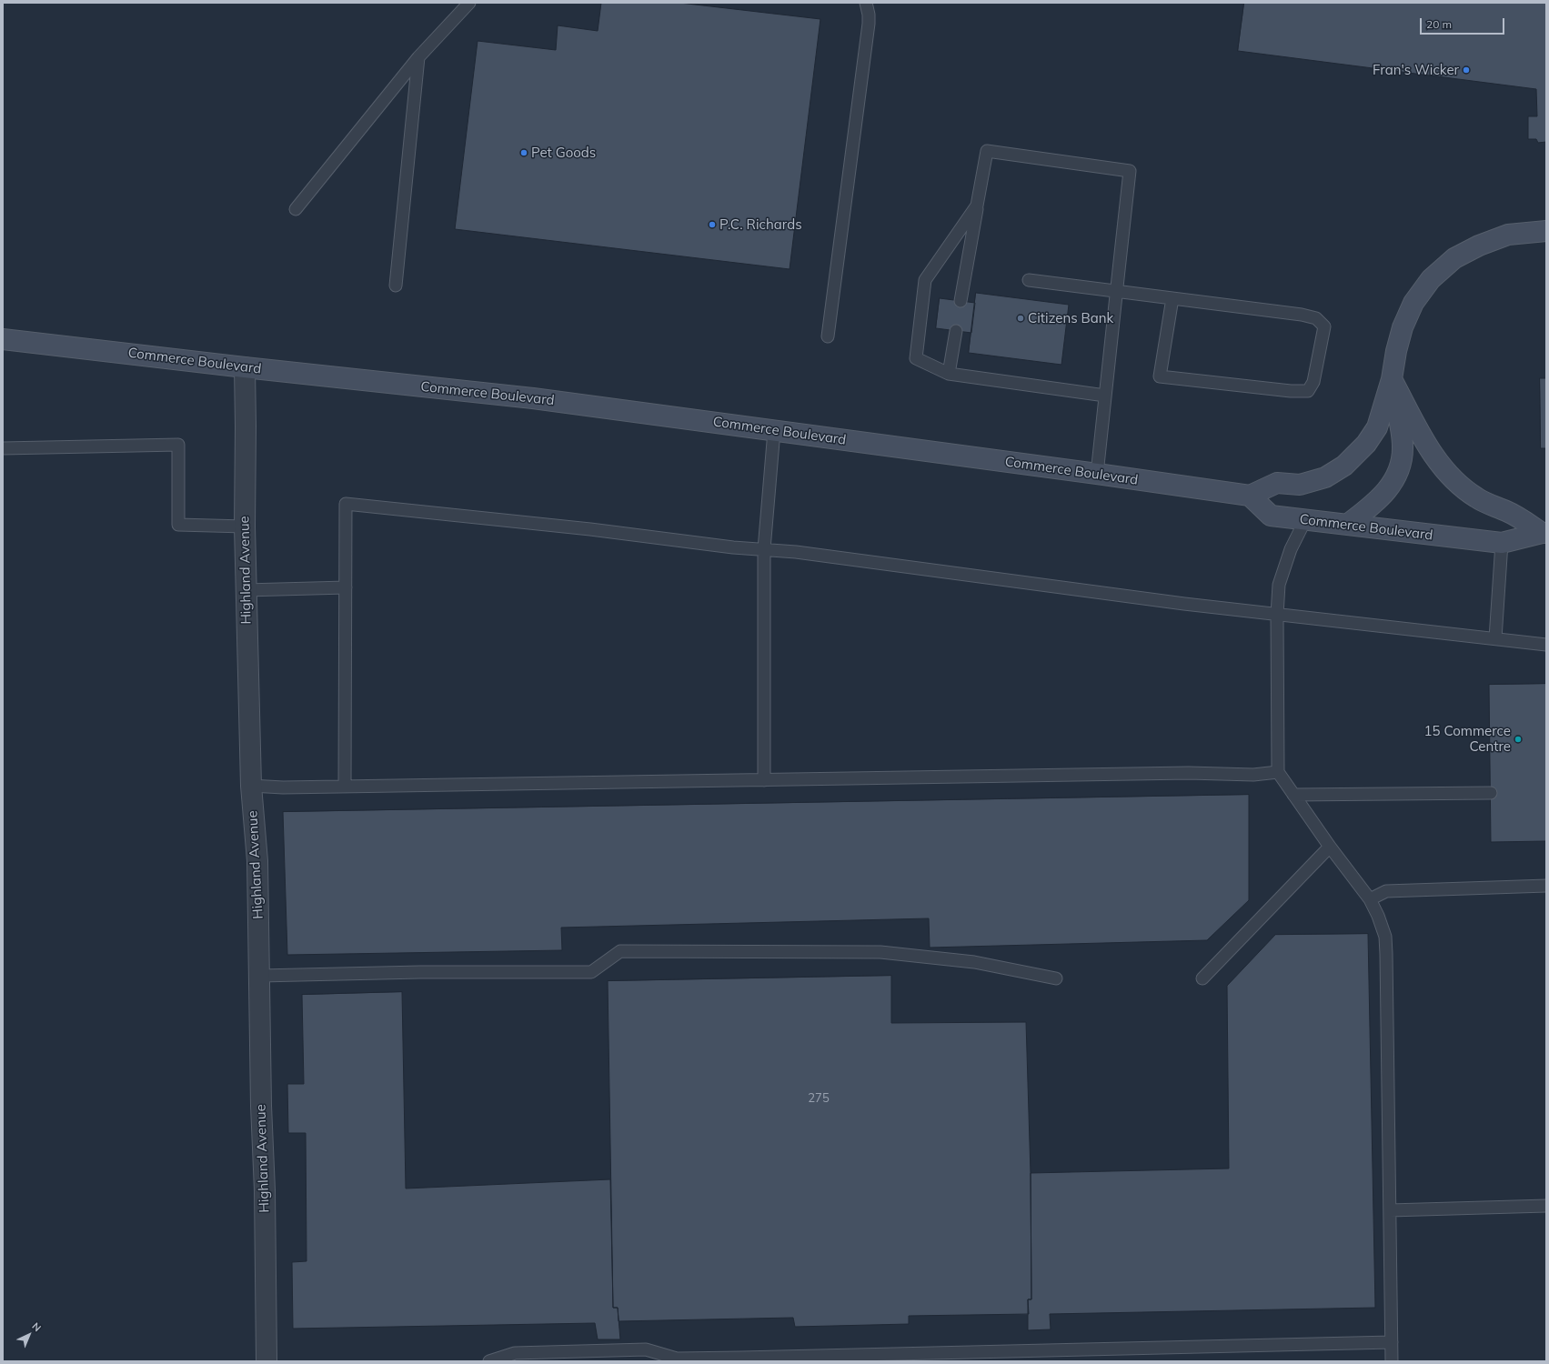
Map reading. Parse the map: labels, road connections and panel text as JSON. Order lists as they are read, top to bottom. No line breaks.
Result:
{"streets":{"street":["Commerce Boulevard","Highland Avenue"]},"crossings":[["Commerce Boulevard","Highland Avenue"]],"places":["Fran's Wicker","Pet Goods","P.C. Richards","Citizens Bank","15 Commerce Centre"],"house_numbers":["275"],"scale_bar":"20 m","north":"top right"}
